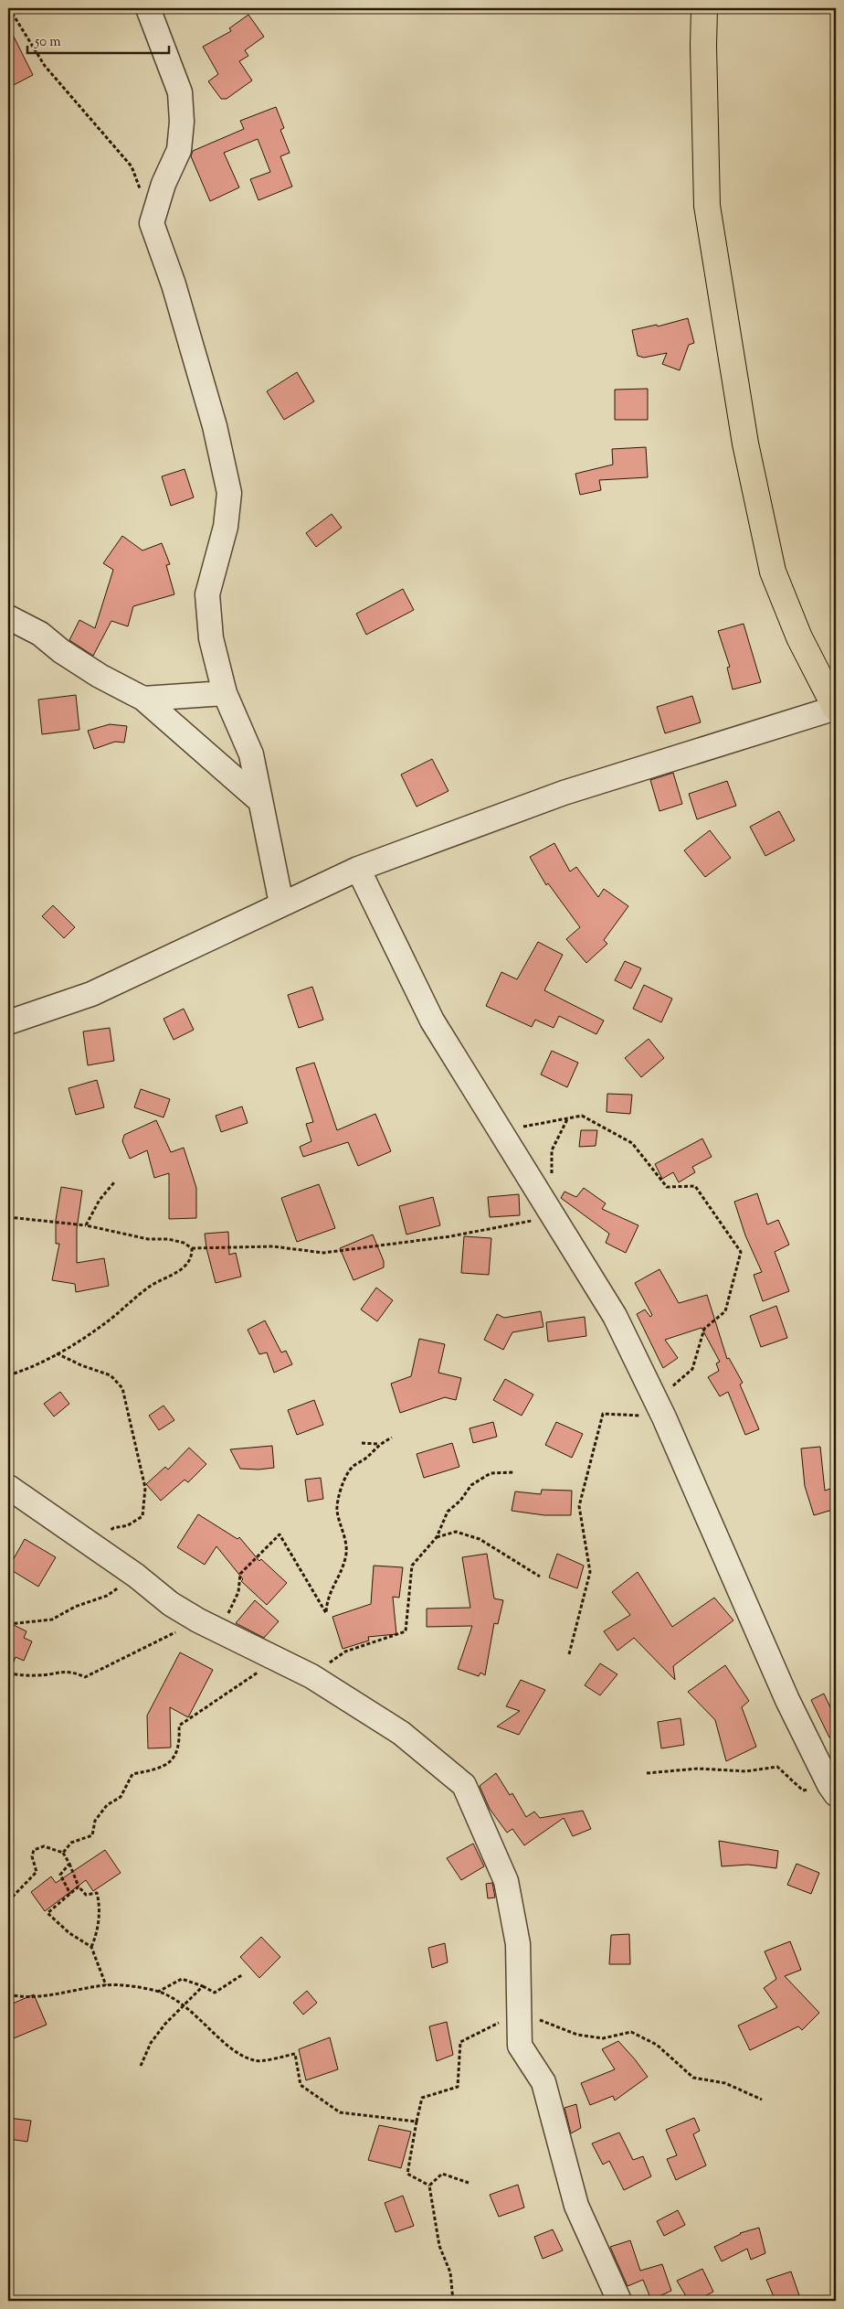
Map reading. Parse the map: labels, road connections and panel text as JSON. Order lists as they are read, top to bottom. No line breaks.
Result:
{"scale_bar":"50 m"}
